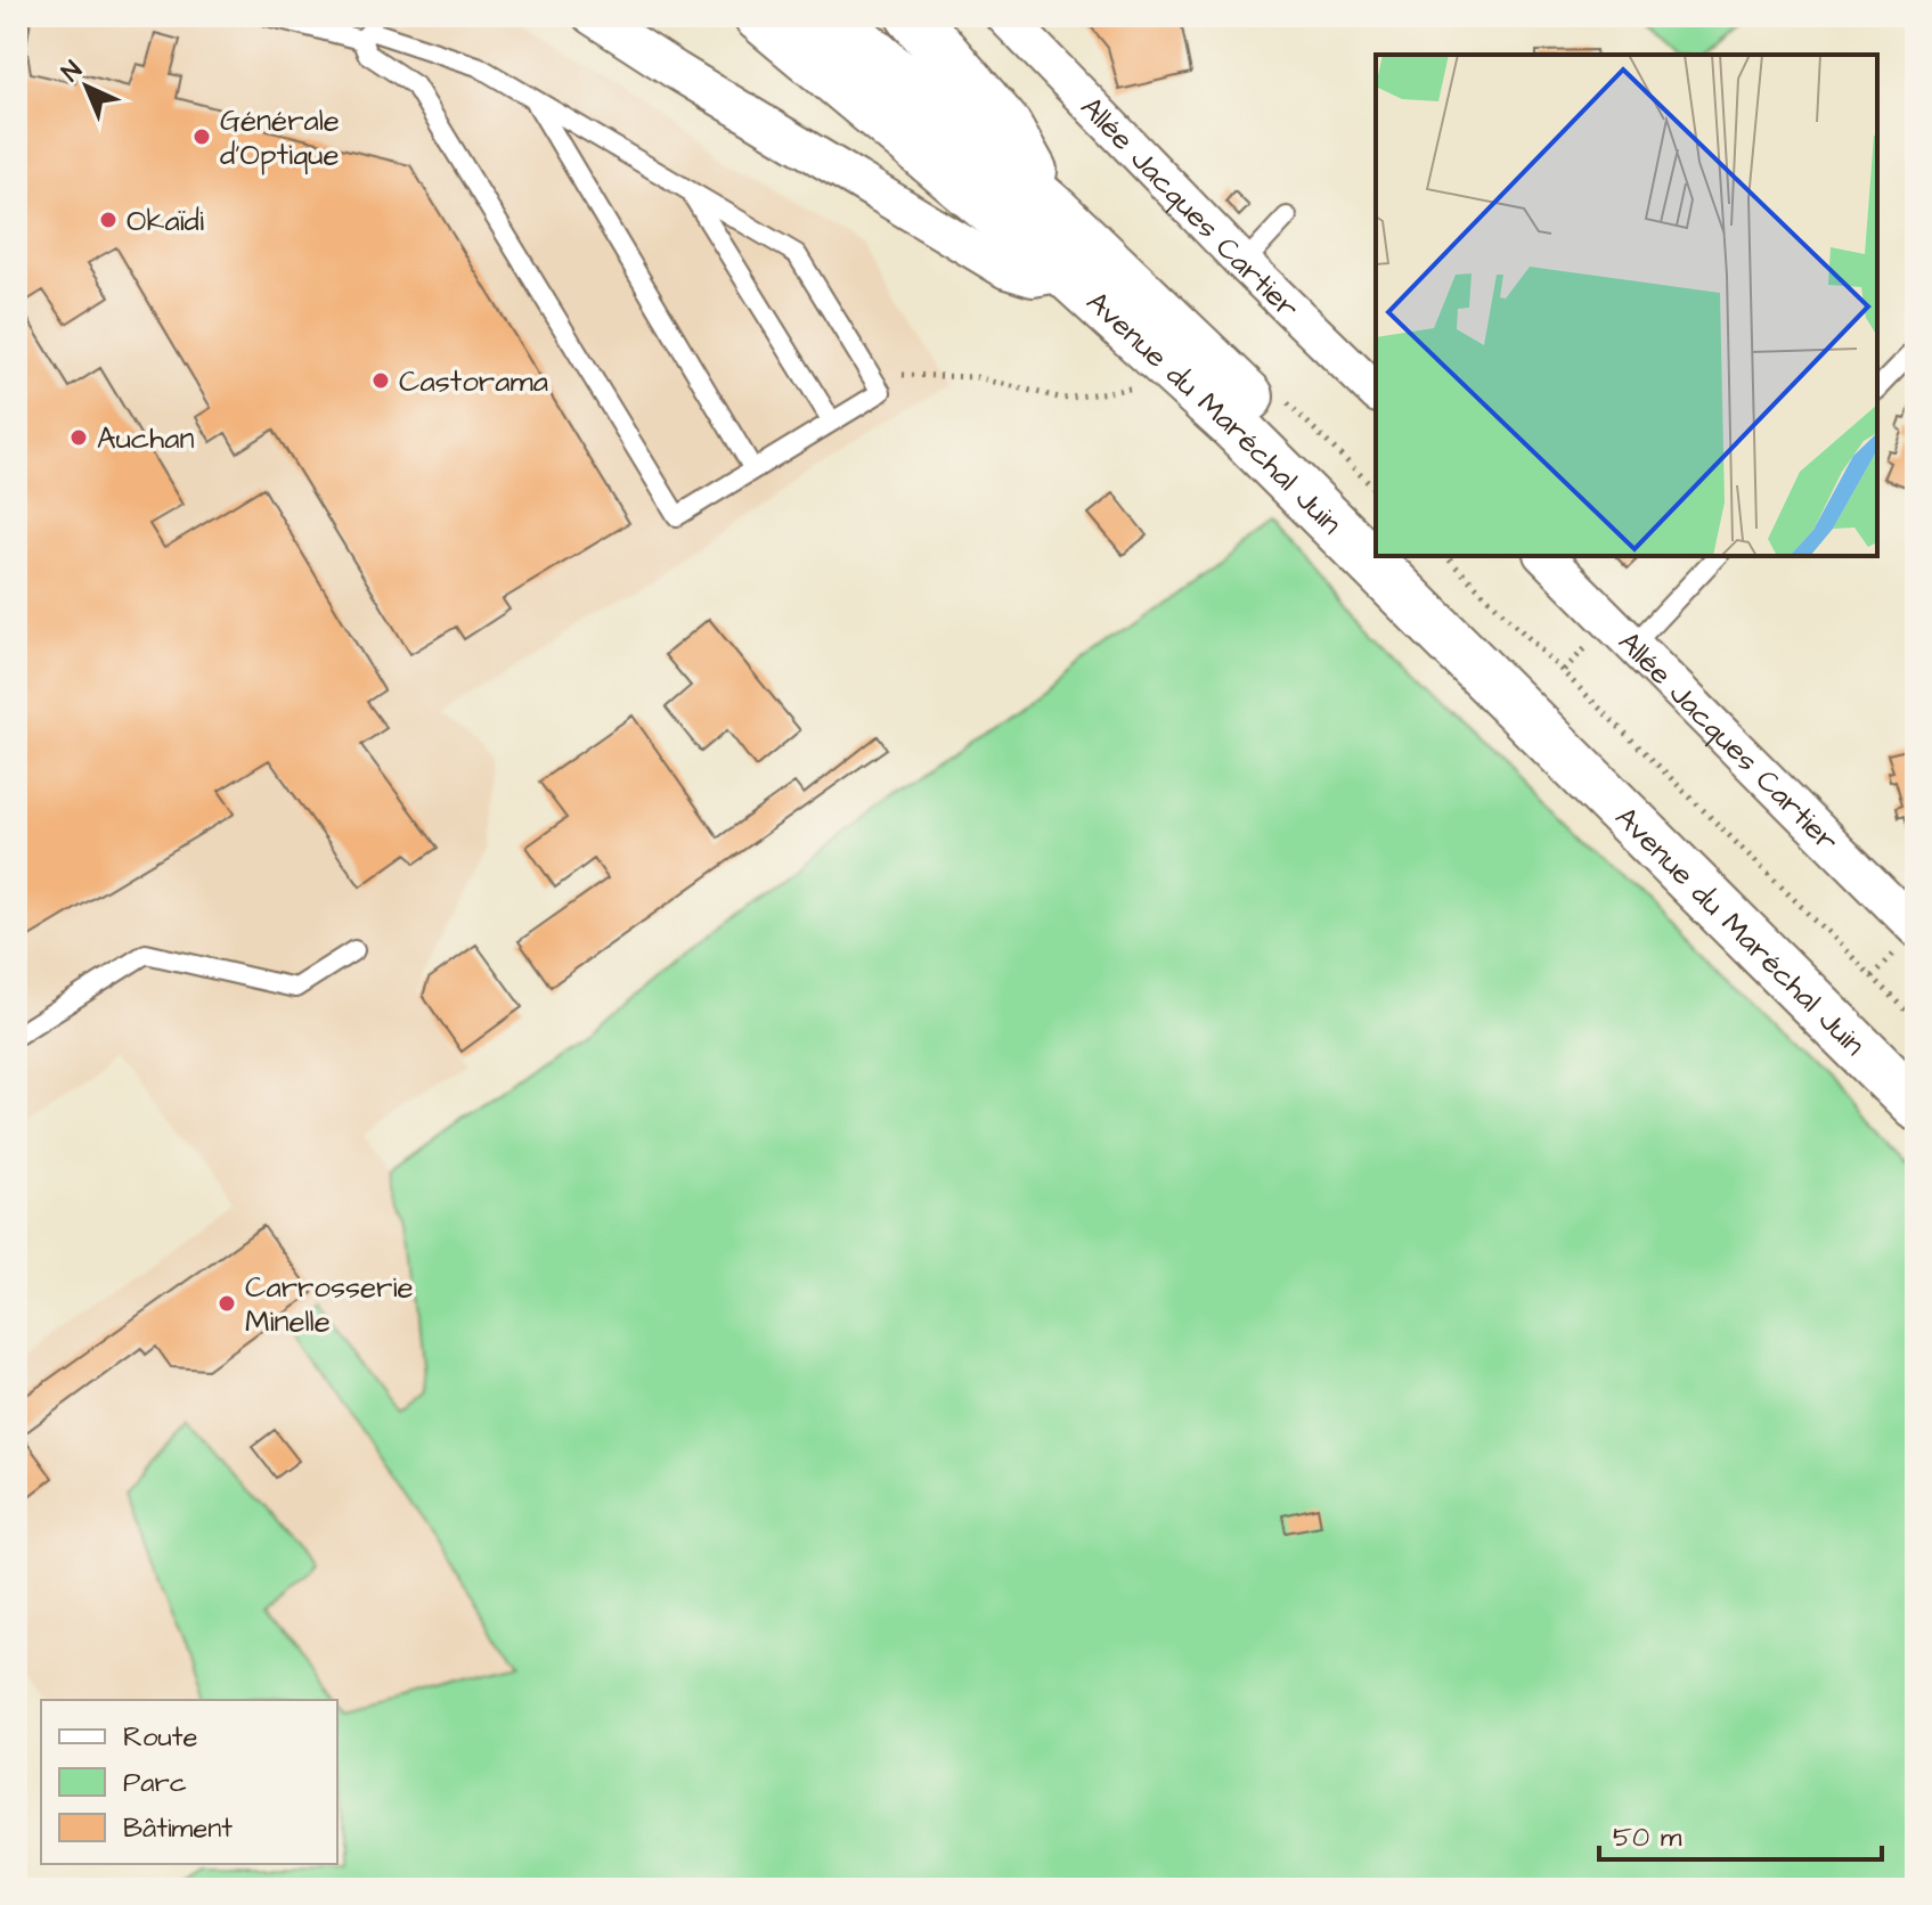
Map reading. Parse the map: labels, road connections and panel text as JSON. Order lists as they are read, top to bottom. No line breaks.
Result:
{"streets":{"main road":["Avenue du Maréchal Juin"],"street":["Allée Jacques Cartier"]},"places":["Générale d'Optique","Okaïdi","Castorama","Auchan","Carrosserie Minelle"],"legend":["Route","Parc","Bâtiment"],"scale_bar":"50 m","north":"top left"}
